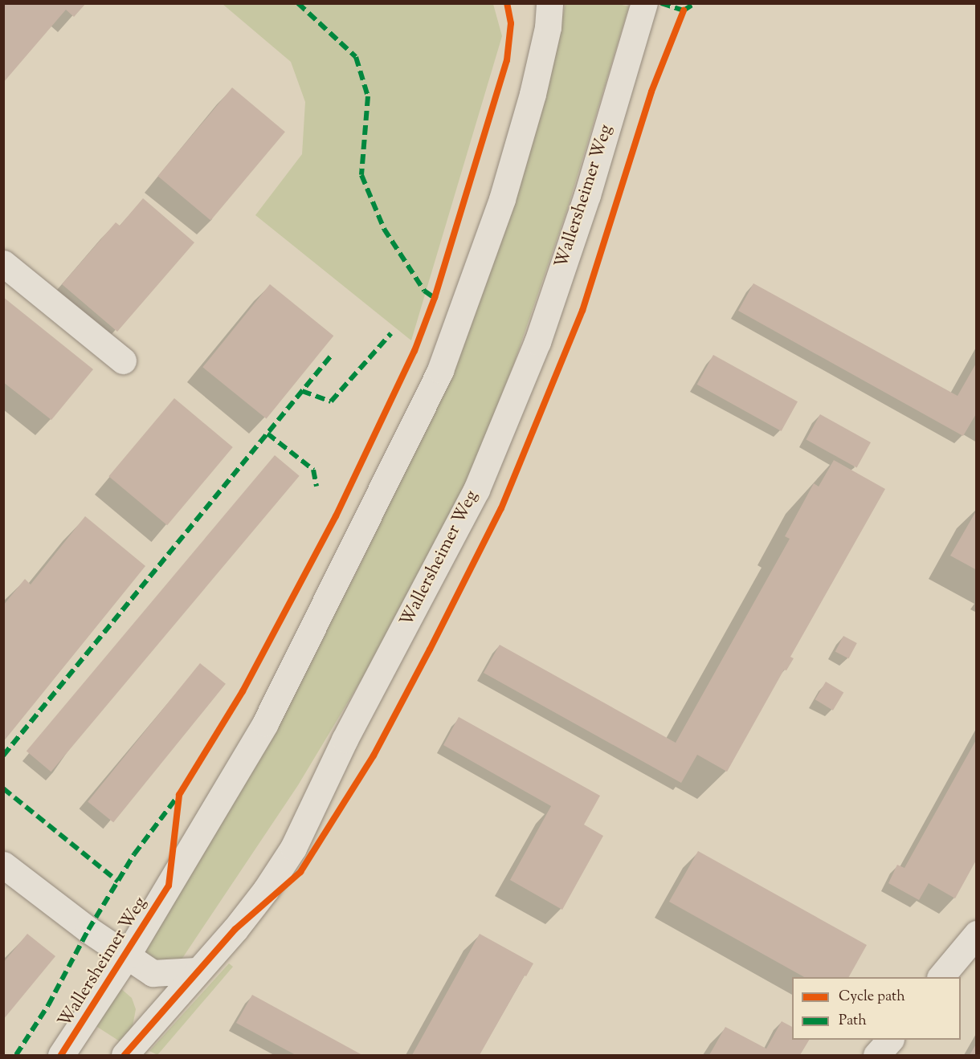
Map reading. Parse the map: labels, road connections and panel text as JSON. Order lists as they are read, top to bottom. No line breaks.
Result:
{"streets":{"street":["Wallersheimer Weg"]},"legend":["Cycle path","Path"]}
